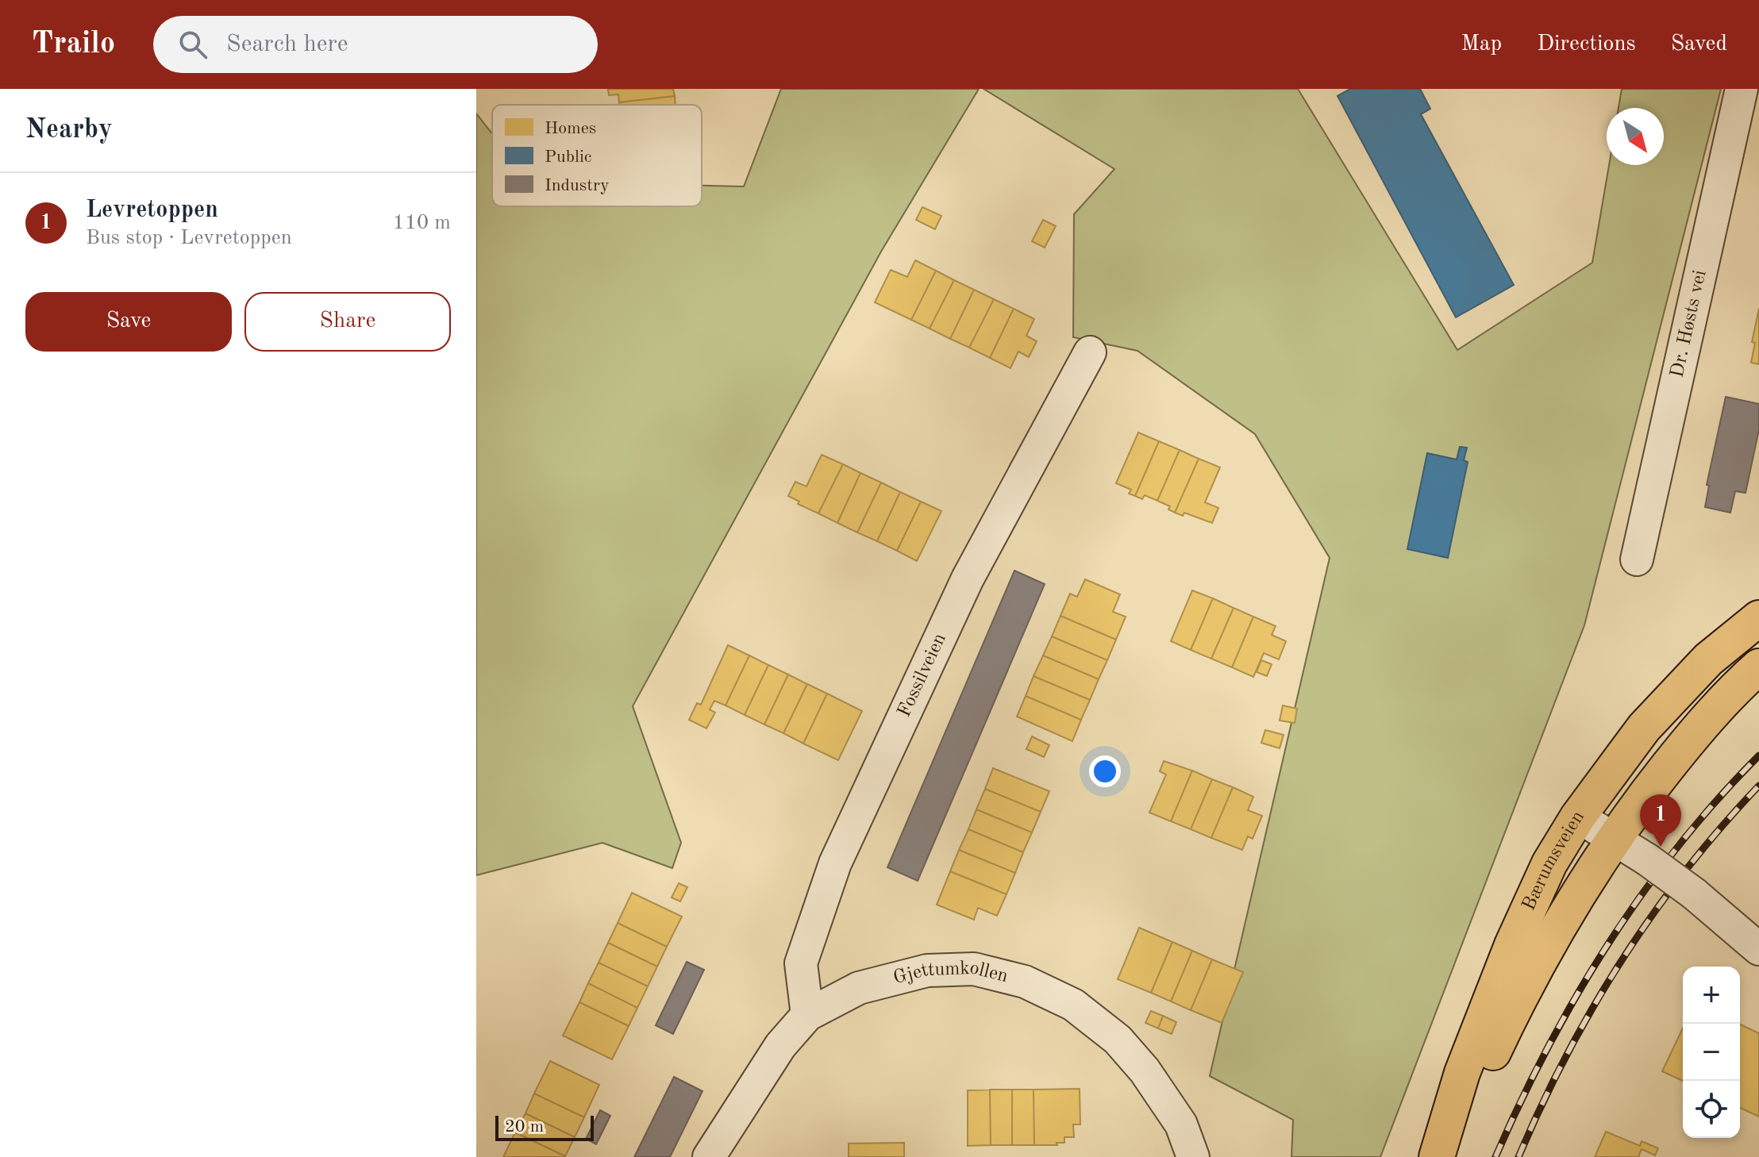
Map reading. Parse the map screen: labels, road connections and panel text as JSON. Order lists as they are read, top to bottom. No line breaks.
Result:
{"streets":{"main road":["Bærumsveien"],"street":["Dr. Høsts vei","Fossilveien","Gjettumkollen"]},"crossings":[["Fossilveien","Gjettumkollen"]],"legend":["Homes","Public","Industry"],"scale_bar":"20 m","north":"bottom right","page":{"header":"Trailo","search":"Search here","nav":["Map","Directions","Saved"],"heading":"Nearby","list":[{"mark":"1","name":"Levretoppen","note":"Bus stop · Levretoppen","value":"110 m"}],"buttons":["Save","Share"],"pins":"1","map_buttons":["+","−"],"scale":"20 m"}}
